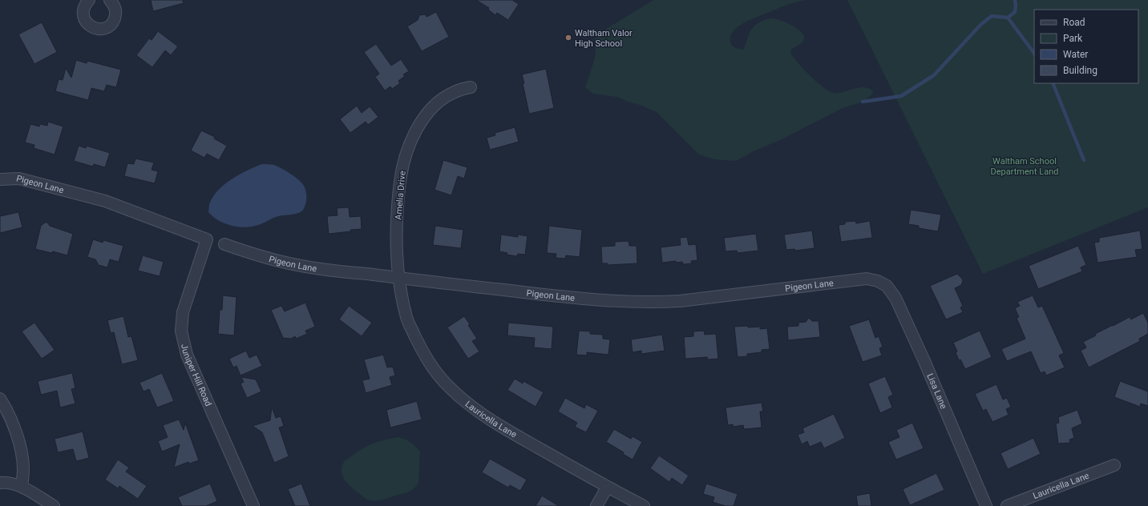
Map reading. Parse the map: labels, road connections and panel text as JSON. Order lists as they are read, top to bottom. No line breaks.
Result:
{"streets":{"street":["Pigeon Lane","Amelia Drive","Juniper Hill Road","Lisa Lane","Lauricella Lane"]},"crossings":[["Pigeon Lane","Amelia Drive"],["Pigeon Lane","Juniper Hill Road"],["Pigeon Lane","Lisa Lane"],["Pigeon Lane","Lauricella Lane"],["Amelia Drive","Lauricella Lane"]],"parks":["Waltham School Department Land"],"places":["Waltham Valor High School"],"legend":["Road","Park","Water","Building"]}
